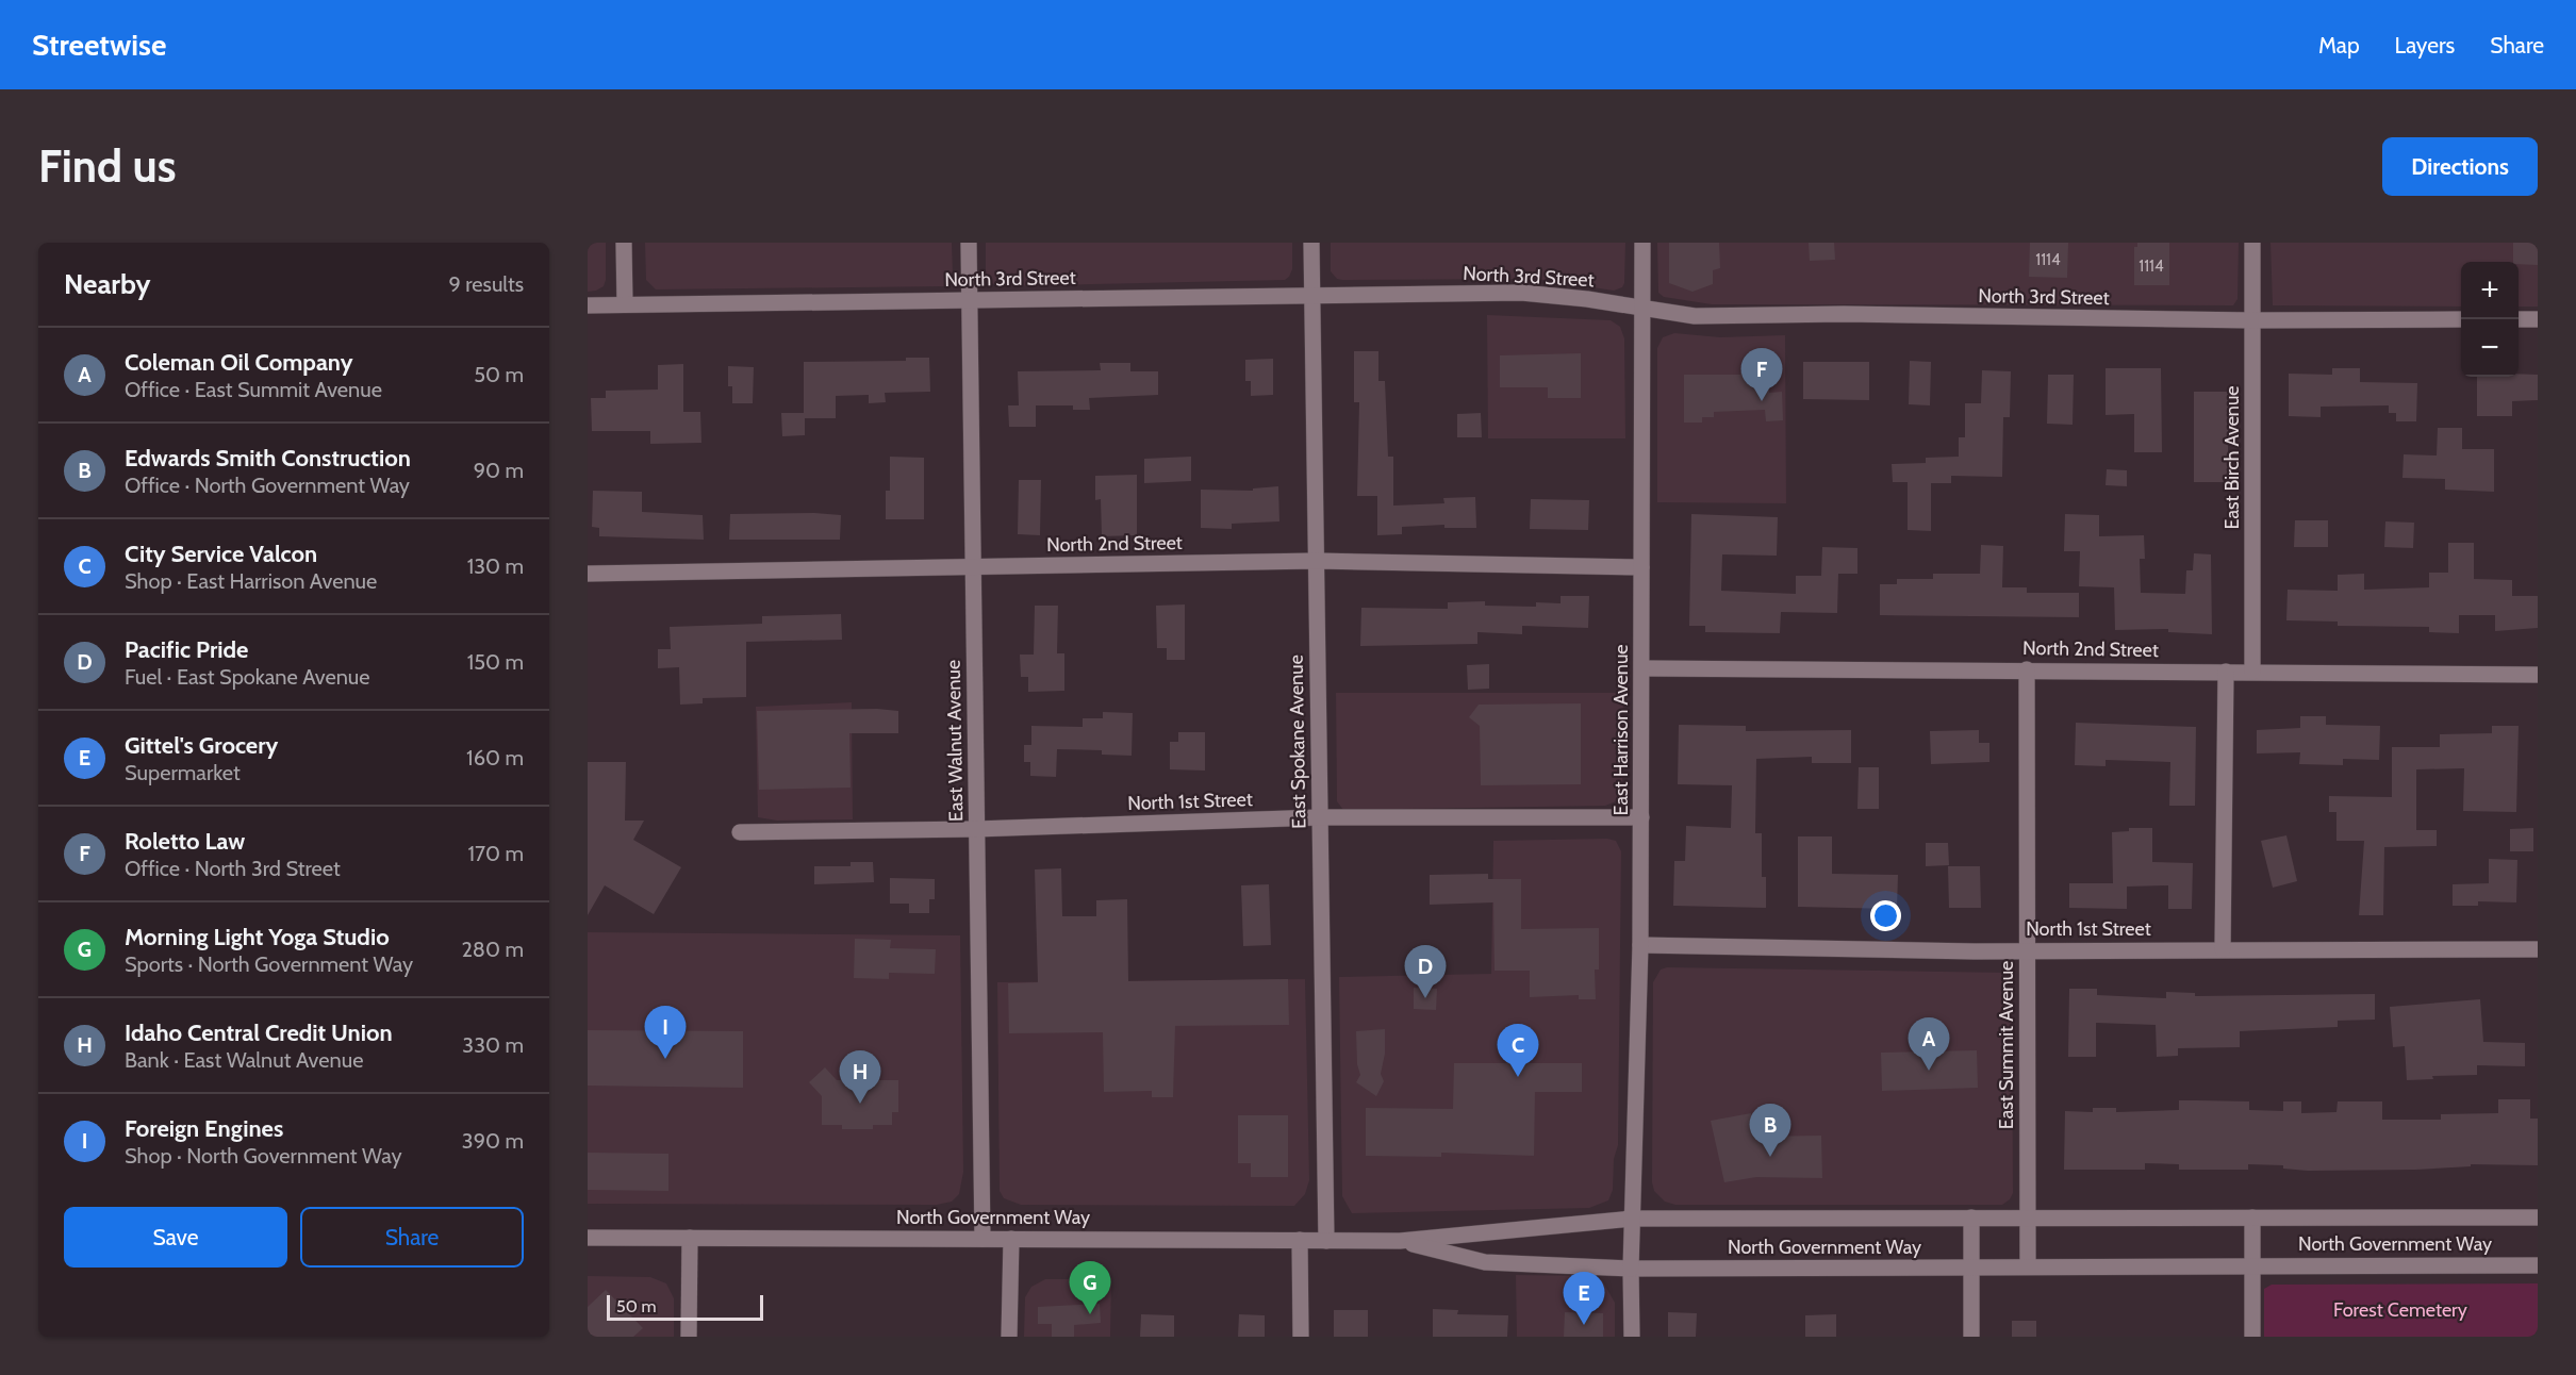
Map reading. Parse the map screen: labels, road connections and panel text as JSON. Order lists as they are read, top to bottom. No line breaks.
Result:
{"streets":{"street":["North 3rd Street","East Birch Avenue","North 2nd Street","East Harrison Avenue","East Walnut Avenue","East Spokane Avenue","North 1st Street","East Summit Avenue","North Government Way"]},"crossings":[["North 3rd Street","East Birch Avenue"],["North 3rd Street","East Harrison Avenue"],["North 3rd Street","East Walnut Avenue"],["North 3rd Street","East Spokane Avenue"],["East Birch Avenue","North 2nd Street"],["North 2nd Street","East Harrison Avenue"],["North 2nd Street","East Walnut Avenue"],["North 2nd Street","East Spokane Avenue"],["North 2nd Street","East Summit Avenue"],["East Harrison Avenue","North 1st Street"],["East Harrison Avenue","North Government Way"],["East Walnut Avenue","North 1st Street"],["East Walnut Avenue","North Government Way"],["East Spokane Avenue","North 1st Street"],["East Spokane Avenue","North Government Way"],["North 1st Street","East Summit Avenue"],["East Summit Avenue","North Government Way"]],"parks":["Forest Cemetery"],"house_numbers":["1114","1114"],"scale_bar":"50 m","page":{"header":"Streetwise","nav":["Map","Layers","Share"],"buttons":["Directions",["Save","Share"]],"title":"Find us","heading":["Nearby","9 results"],"map_buttons":["+","−"],"list":[{"mark":"A","name":"Coleman Oil Company","note":"Office · East Summit Avenue","value":"50 m"},{"mark":"B","name":"Edwards Smith Construction","note":"Office · North Government Way","value":"90 m"},{"mark":"C","name":"City Service Valcon","note":"Shop · East Harrison Avenue","value":"130 m"},{"mark":"D","name":"Pacific Pride","note":"Fuel · East Spokane Avenue","value":"150 m"},{"mark":"E","name":"Gittel's Grocery","note":"Supermarket","value":"160 m"},{"mark":"F","name":"Roletto Law","note":"Office · North 3rd Street","value":"170 m"},{"mark":"G","name":"Morning Light Yoga Studio","note":"Sports · North Government Way","value":"280 m"},{"mark":"H","name":"Idaho Central Credit Union","note":"Bank · East Walnut Avenue","value":"330 m"},{"mark":"I","name":"Foreign Engines","note":"Shop · North Government Way","value":"390 m"}],"pins":["F","D","I","A","C","H","B","G","E"],"scale":"50 m"}}
